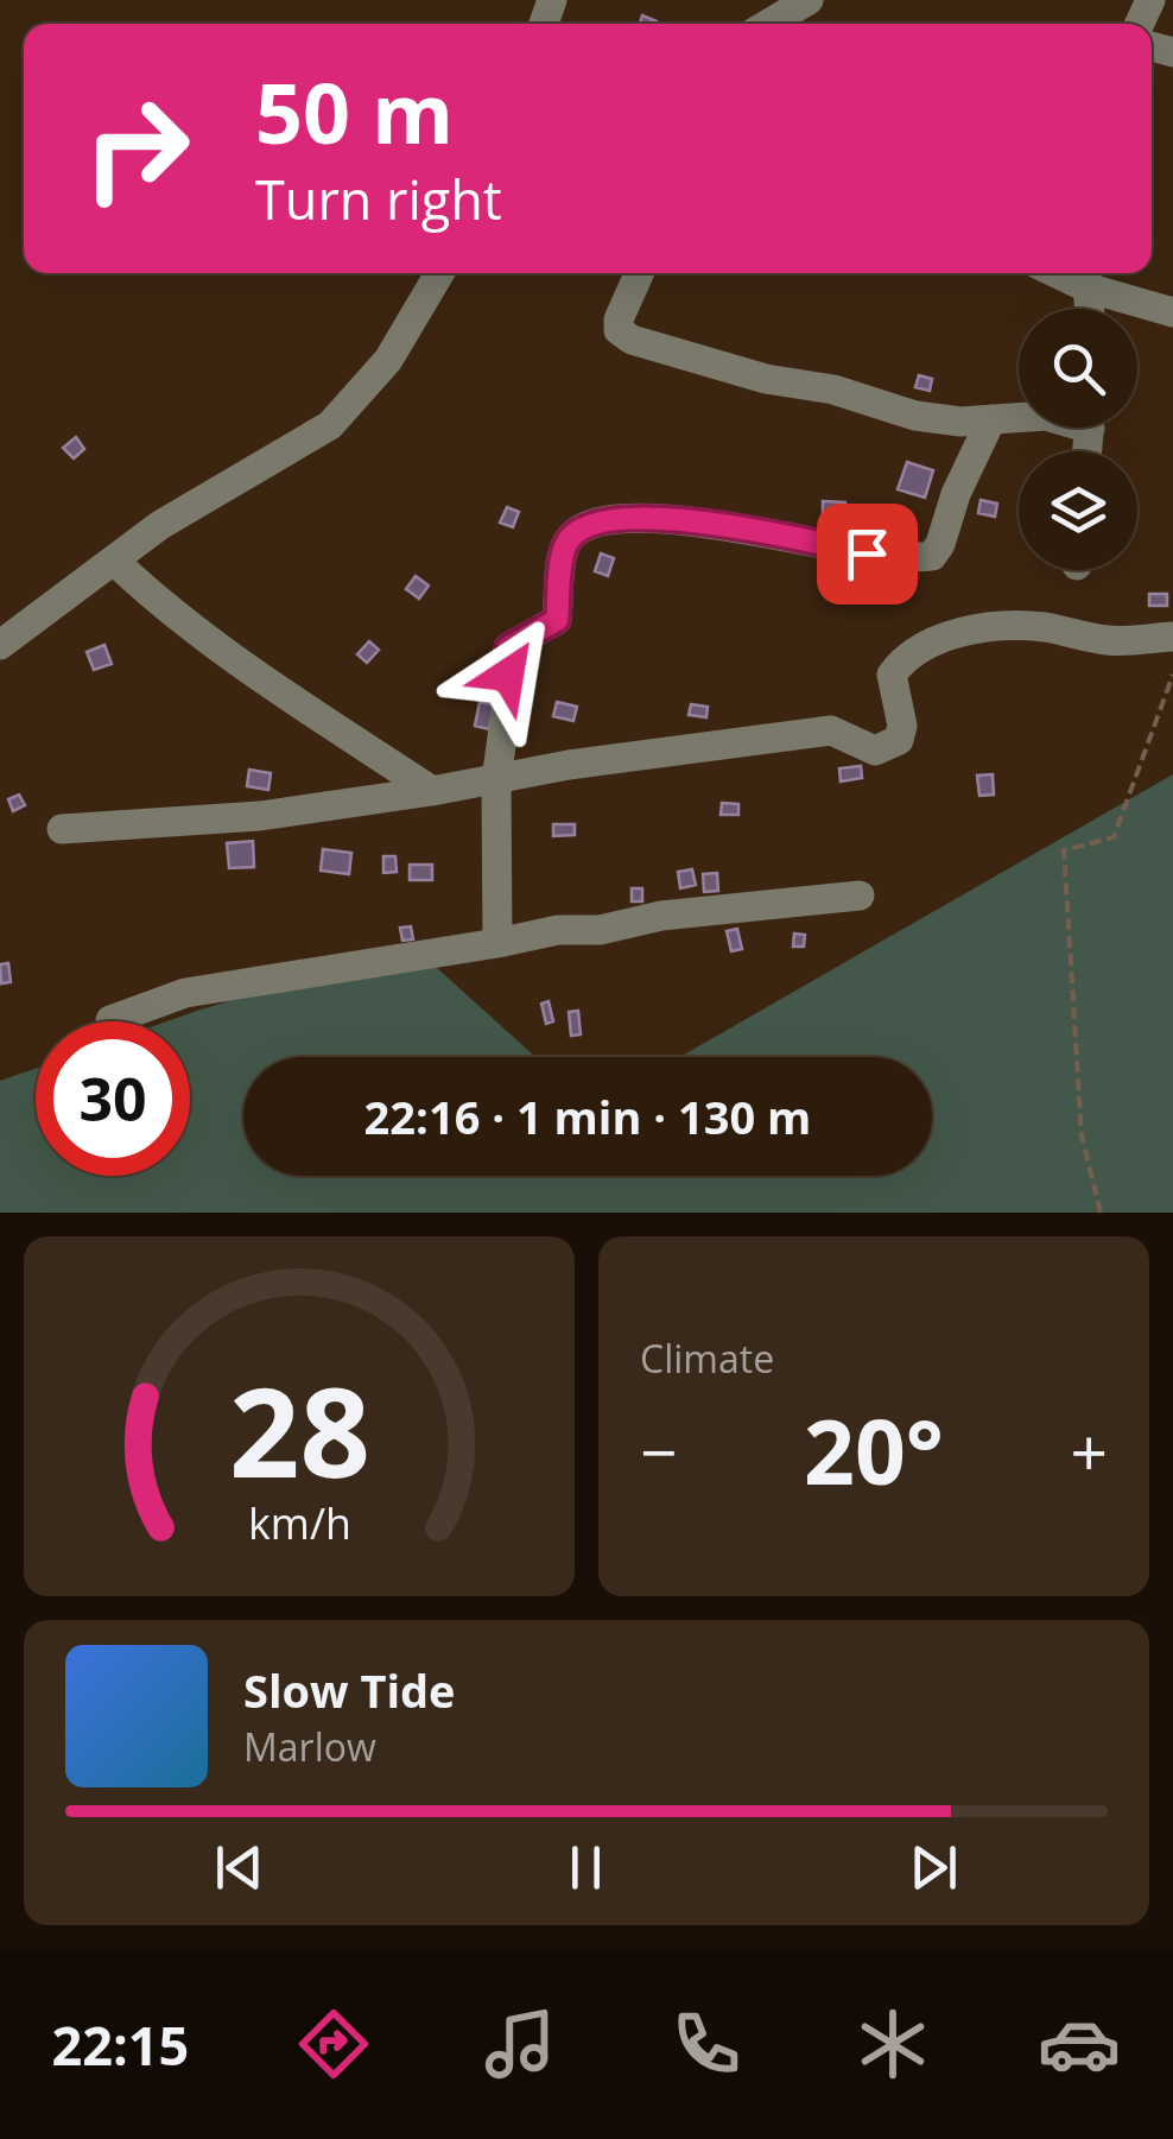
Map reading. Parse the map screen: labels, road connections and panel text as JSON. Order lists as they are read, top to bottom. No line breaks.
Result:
{"page":{"turn":["50 m","Turn right"],"limit":"30","trip":"22:16 · 1 min · 130 m","tile":"Climate","heat":["−","20°","+"],"song":["Slow Tide","Marlow"],"tabs":"22:15","gauge":["28","km/h"]}}
